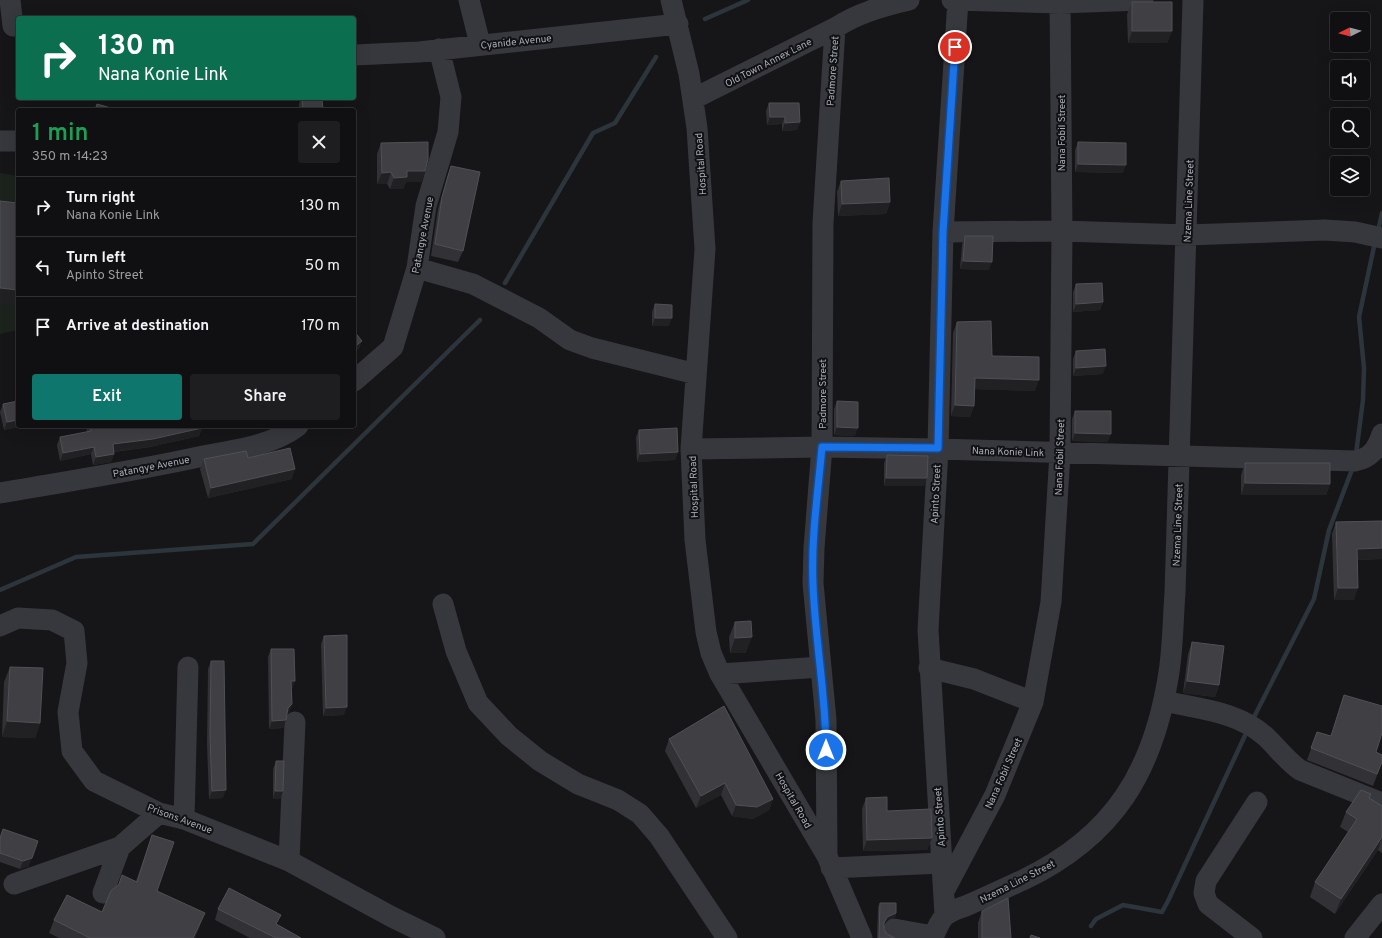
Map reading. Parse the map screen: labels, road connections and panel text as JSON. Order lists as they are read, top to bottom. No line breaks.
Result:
{"streets":{"street":["Cyanide Avenue","Old Town Annex Lane","Padmore Street","Nana Fobil Street","Hospital Road","Nzema Line Street","Patangye Avenue","Nana Konie Link","Apinto Street","Prisons Avenue"]},"crossings":[["Cyanide Avenue","Hospital Road"],["Cyanide Avenue","Patangye Avenue"],["Old Town Annex Lane","Padmore Street"],["Old Town Annex Lane","Hospital Road"],["Padmore Street","Hospital Road"],["Padmore Street","Nana Konie Link"],["Nana Fobil Street","Nana Konie Link"],["Nana Fobil Street","Apinto Street"],["Hospital Road","Nana Konie Link"],["Nzema Line Street","Nana Konie Link"],["Nzema Line Street","Apinto Street"],["Nana Konie Link","Apinto Street"]],"north":"left","page":{"turn":["130 m","Nana Konie Link"],"heading":["1 min","350 m · 14:23"],"list":[{"name":"Turn right","note":"Nana Konie Link","value":"130 m"},{"name":"Turn left","note":"Apinto Street","value":"50 m"},{"name":"Arrive at destination","value":"170 m"}],"buttons":["Exit","Share"]}}
